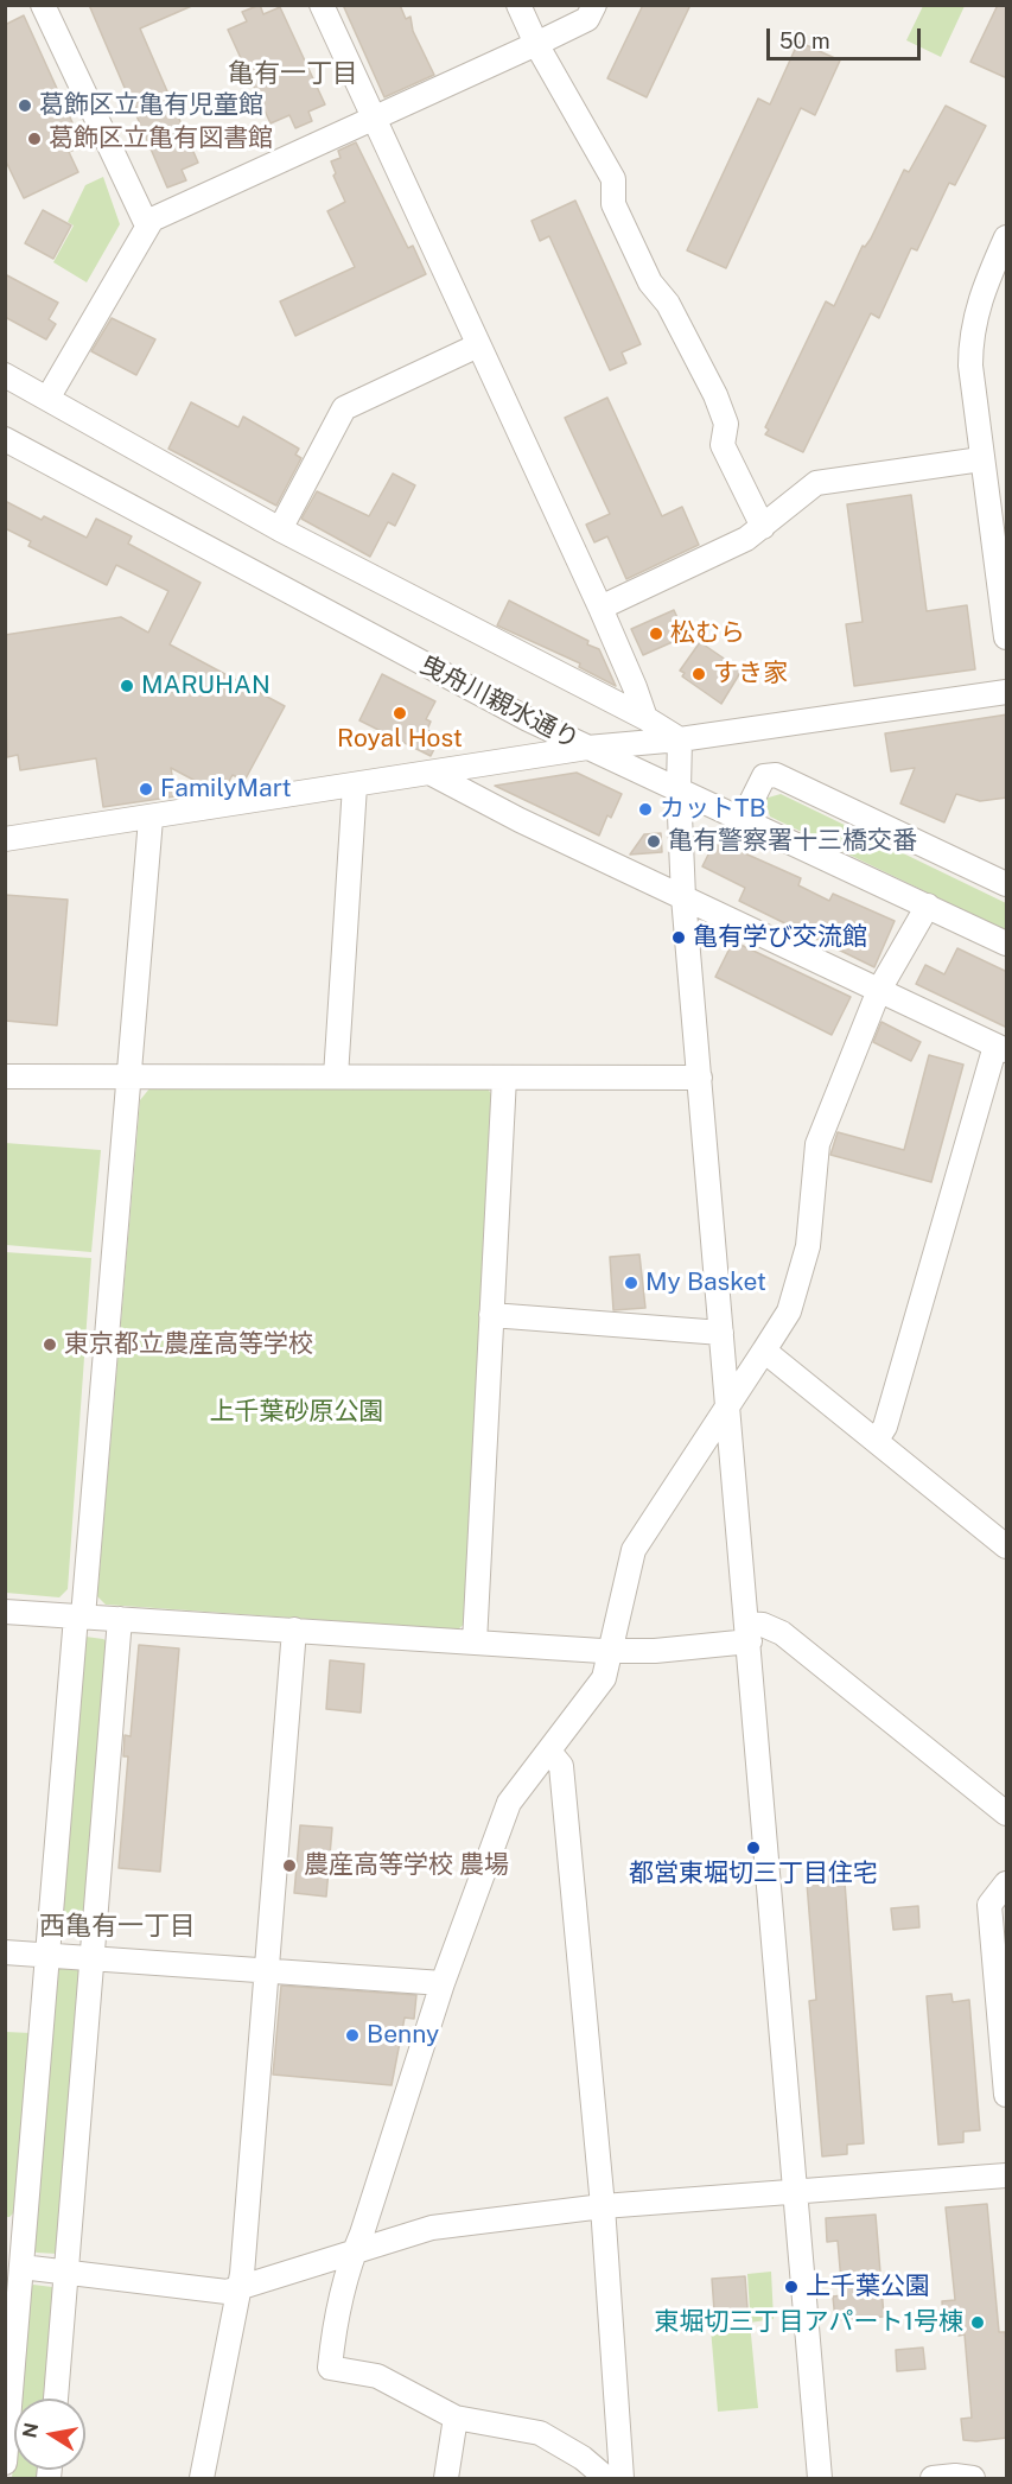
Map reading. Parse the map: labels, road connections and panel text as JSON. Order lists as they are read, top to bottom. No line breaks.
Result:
{"streets":{"street":["曳舟川親水通り"]},"districts":["亀有一丁目","西亀有一丁目"],"parks":["上千葉砂原公園"],"places":["葛飾区立亀有児童館","葛飾区立亀有図書館","松むら","すき家","MARUHAN","Royal Host","FamilyMart","カットTB","亀有警察署十三橋交番","亀有学び交流館","My Basket","東京都立農産高等学校","都営東堀切三丁目住宅","農産高等学校 農場","Benny","上千葉公園","東堀切三丁目アパート1号棟"],"scale_bar":"50 m","north":"left"}
